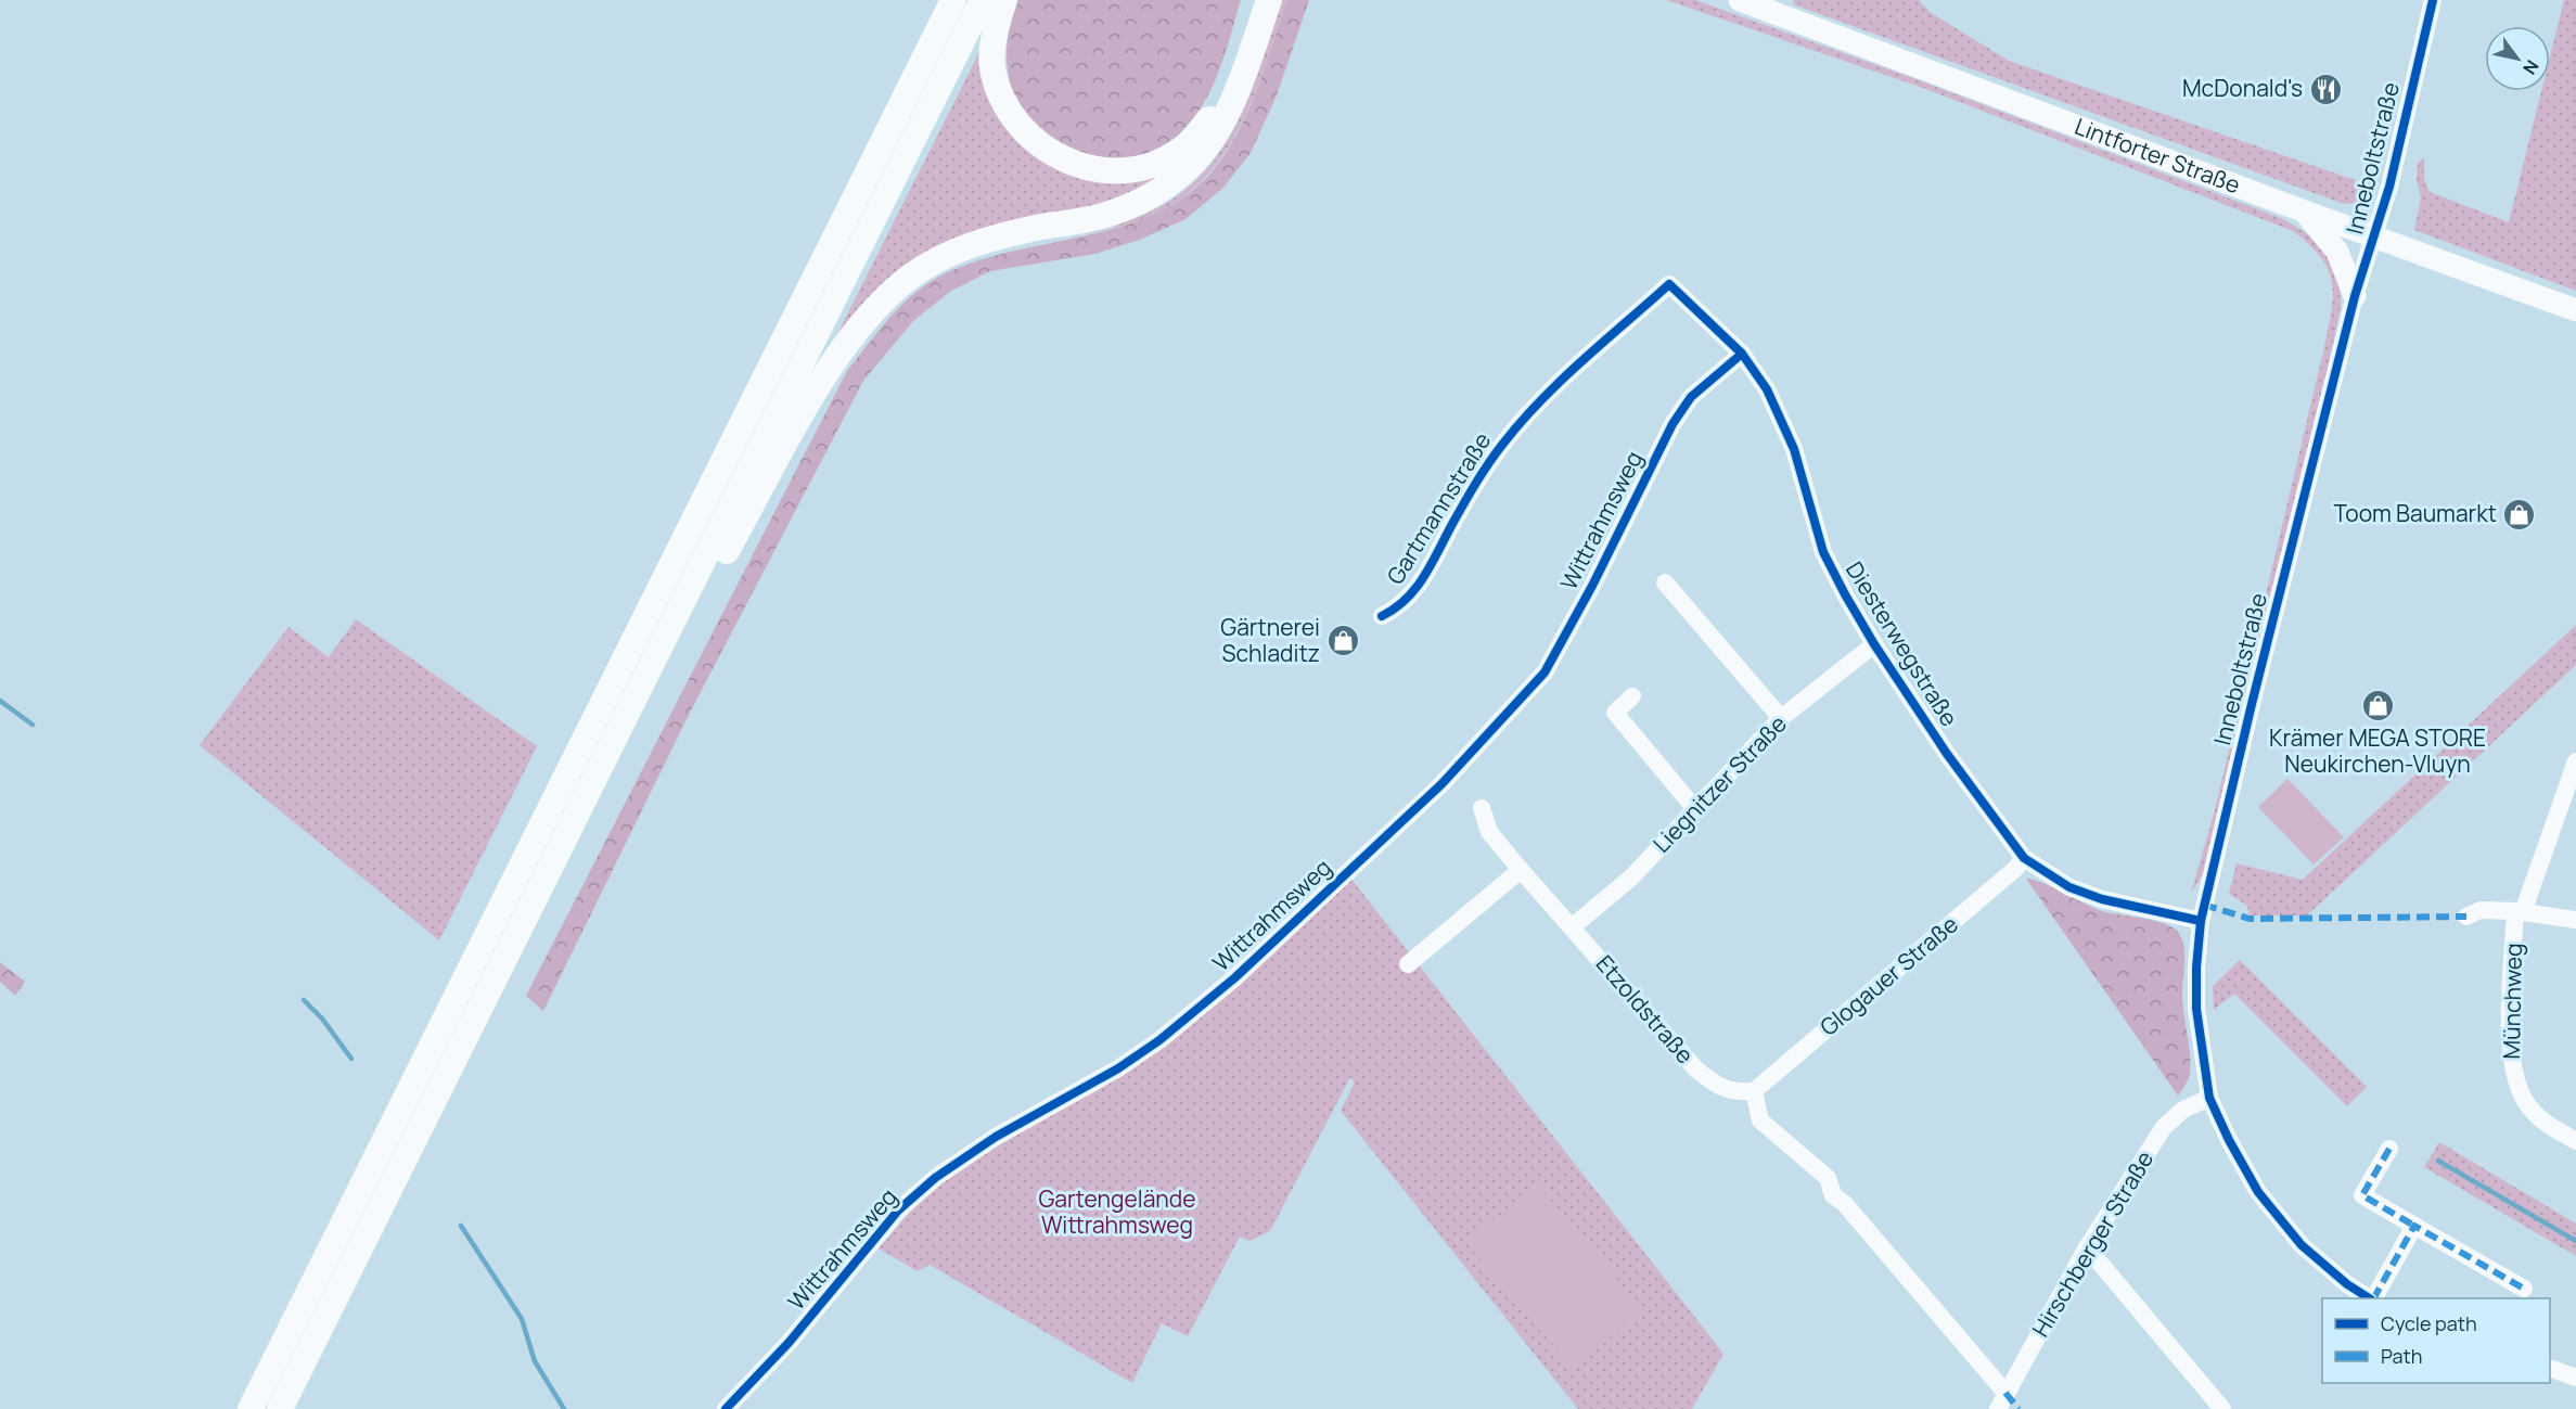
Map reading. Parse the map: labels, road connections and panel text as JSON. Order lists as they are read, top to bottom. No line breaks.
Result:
{"streets":{"main road":["Lintforter Straße"],"street":["Inneboltstraße","Gartmannstraße","Wittrahmsweg","Diesterwegstraße","Liegnitzer Straße","Glogauer Straße","Münchweg","Etzoldstraße","Hirschberger Straße"]},"crossings":[["Lintforter Straße","Inneboltstraße"],["Inneboltstraße","Diesterwegstraße"],["Inneboltstraße","Hirschberger Straße"],["Gartmannstraße","Diesterwegstraße"],["Wittrahmsweg","Diesterwegstraße"],["Diesterwegstraße","Liegnitzer Straße"],["Diesterwegstraße","Glogauer Straße"],["Liegnitzer Straße","Etzoldstraße"],["Glogauer Straße","Etzoldstraße"]],"parks":["Gartengelände Wittrahmsweg"],"places":{"restaurant":["McDonald's"],"shop":["Toom Baumarkt","Gärtnerei Schladitz","Krämer MEGA STORE Neukirchen-Vluyn"]},"legend":["Cycle path","Path"],"north":"bottom right"}
